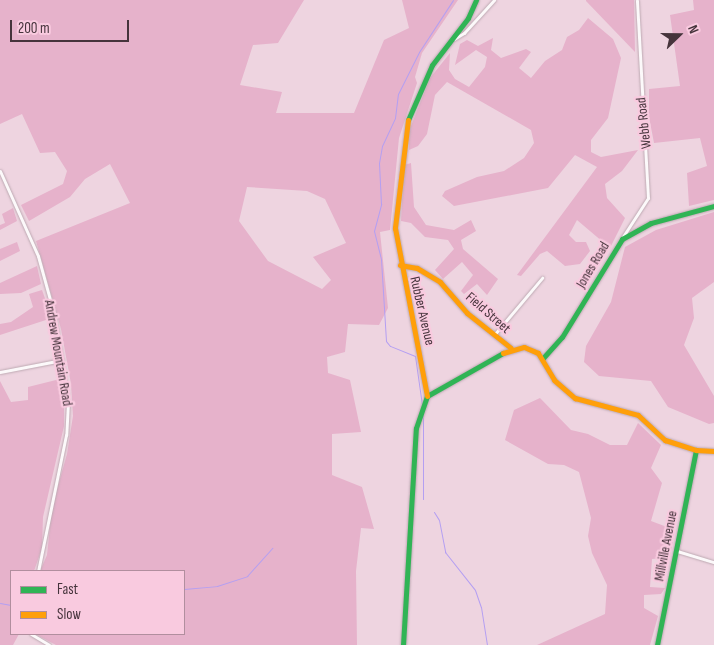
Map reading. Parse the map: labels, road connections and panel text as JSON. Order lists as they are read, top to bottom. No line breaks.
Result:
{"streets":{"street":["Webb Road","Jones Road","Rubber Avenue","Field Street","Andrew Mountain Road","Millville Avenue"]},"crossings":[["Webb Road","Jones Road"],["Jones Road","Field Street"],["Rubber Avenue","Field Street"]],"legend":["Fast","Slow"],"scale_bar":"200 m","north":"right"}
